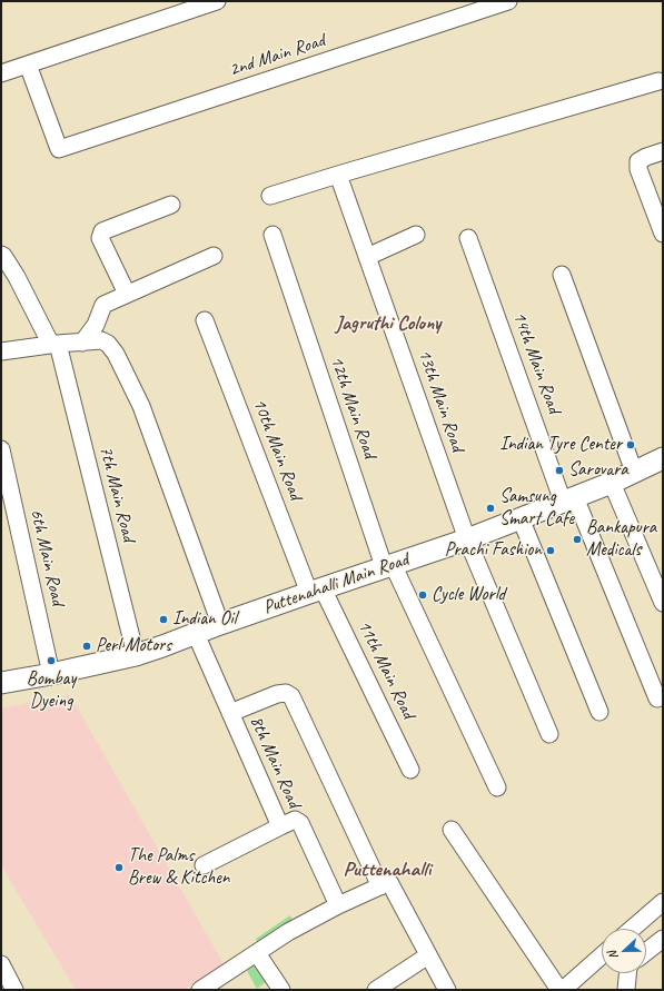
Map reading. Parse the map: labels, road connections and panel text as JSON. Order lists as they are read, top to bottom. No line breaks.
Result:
{"streets":{"main road":["Puttenahalli Main Road"],"street":["2nd Main Road","14th Main Road","13th Main Road","12th Main Road","10th Main Road","7th Main Road","6th Main Road","11th Main Road","8th Main Road"]},"crossings":[["14th Main Road","Puttenahalli Main Road"],["13th Main Road","Puttenahalli Main Road"],["12th Main Road","Puttenahalli Main Road"],["10th Main Road","Puttenahalli Main Road"],["10th Main Road","11th Main Road"],["7th Main Road","Puttenahalli Main Road"],["6th Main Road","Puttenahalli Main Road"],["Puttenahalli Main Road","11th Main Road"],["Puttenahalli Main Road","8th Main Road"]],"districts":["Jagruthi Colony","Puttenahalli"],"places":["Indian Tyre Center","Sarovara","Samsung Smart Cafe","Bankapura Medicals","Prachi Fashion","Cycle World","Indian Oil","Perl Motors","Bombay Dyeing","The Palms Brew & Kitchen"],"north":"left"}
